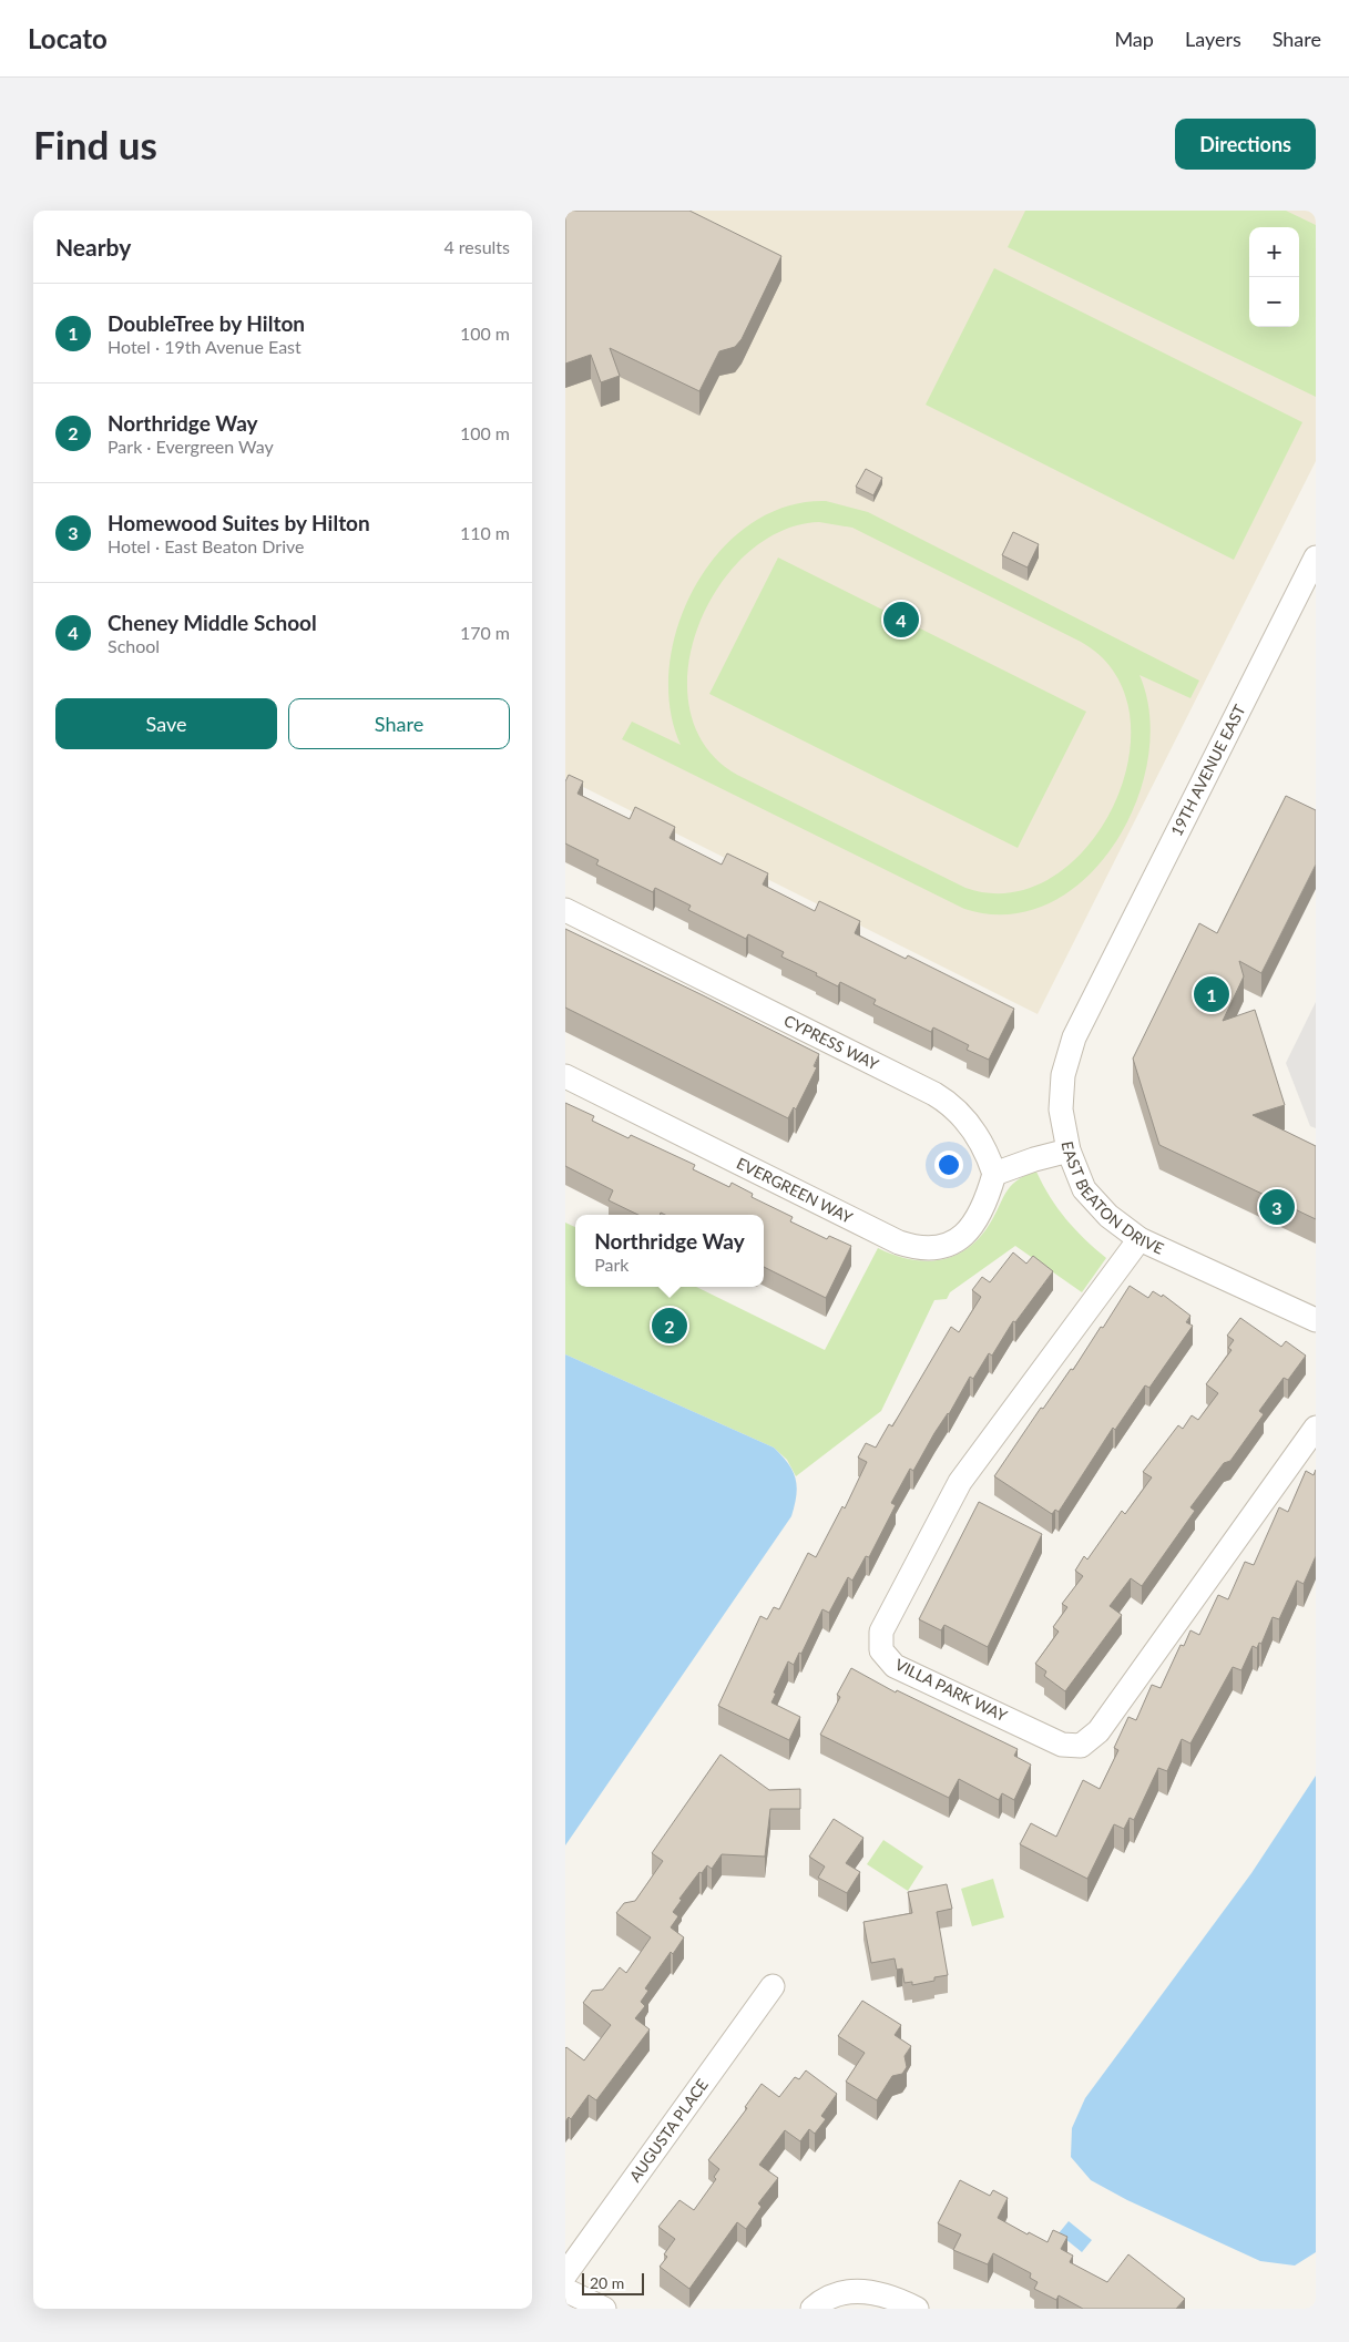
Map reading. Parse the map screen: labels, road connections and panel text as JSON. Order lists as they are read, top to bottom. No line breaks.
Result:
{"streets":{"street":["19TH AVENUE EAST","CYPRESS WAY","EVERGREEN WAY","EAST BEATON DRIVE","VILLA PARK WAY","AUGUSTA PLACE"]},"crossings":[["19TH AVENUE EAST","EAST BEATON DRIVE"],["CYPRESS WAY","EVERGREEN WAY"],["EAST BEATON DRIVE","VILLA PARK WAY"]],"scale_bar":"20 m","page":{"header":"Locato","nav":["Map","Layers","Share"],"buttons":["Directions",["Save","Share"]],"title":"Find us","heading":["Nearby","4 results"],"map_buttons":["+","−"],"list":[{"mark":"1","name":"DoubleTree by Hilton","note":"Hotel · 19th Avenue East","value":"100 m"},{"mark":"2","name":"Northridge Way","note":"Park · Evergreen Way","value":"100 m"},{"mark":"3","name":"Homewood Suites by Hilton","note":"Hotel · East Beaton Drive","value":"110 m"},{"mark":"4","name":"Cheney Middle School","note":"School","value":"170 m"}],"pins":["4","1","3","2"],"popup":["Northridge Way","Park"],"scale":"20 m"}}
